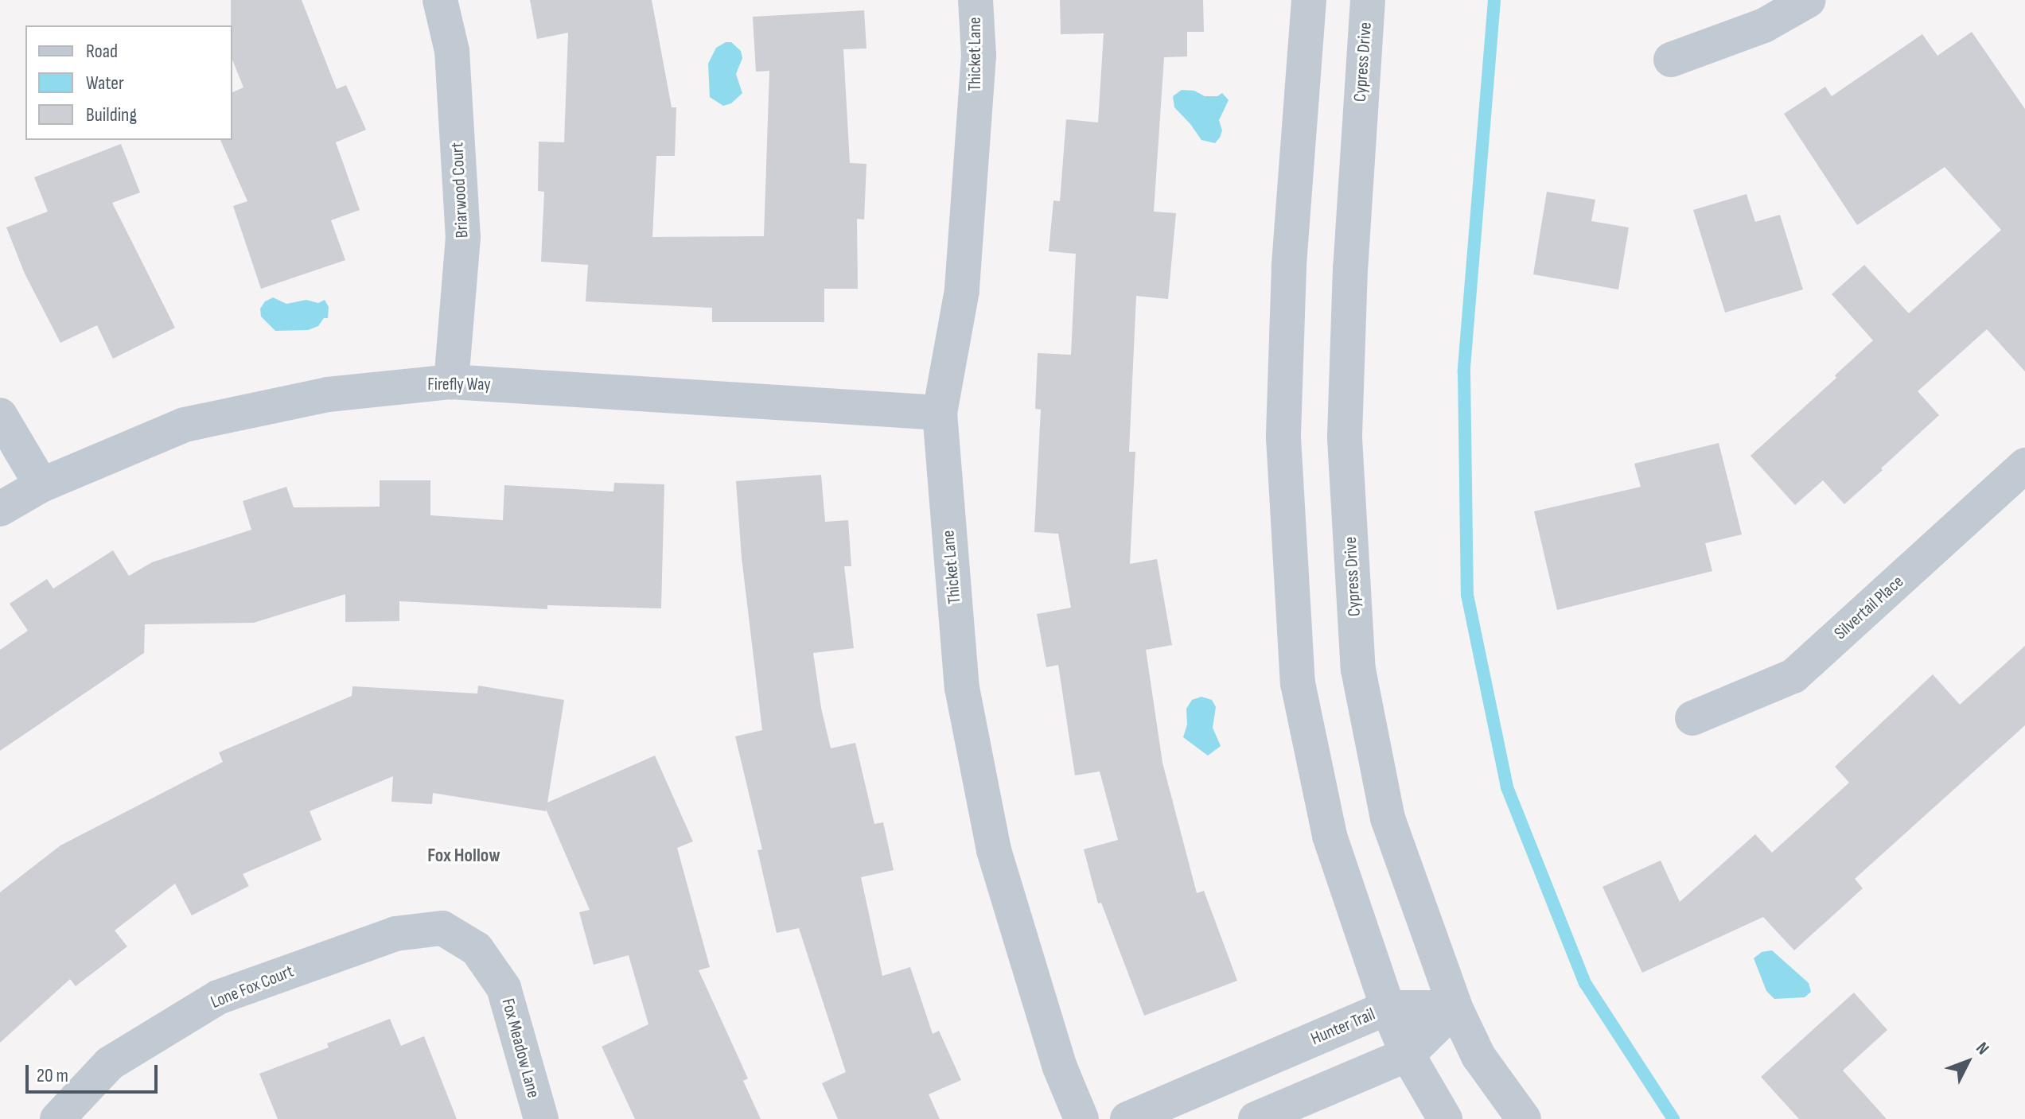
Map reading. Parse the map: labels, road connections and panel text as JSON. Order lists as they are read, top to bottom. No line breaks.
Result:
{"streets":{"street":["Thicket Lane","Cypress Drive","Briarwood Court","Firefly Way","Silvertail Place","Lone Fox Court","Hunter Trail","Fox Meadow Lane"]},"crossings":[["Thicket Lane","Firefly Way"],["Cypress Drive","Hunter Trail"],["Briarwood Court","Firefly Way"],["Lone Fox Court","Fox Meadow Lane"]],"districts":["Fox Hollow"],"legend":["Road","Water","Building"],"scale_bar":"20 m","north":"top right"}
